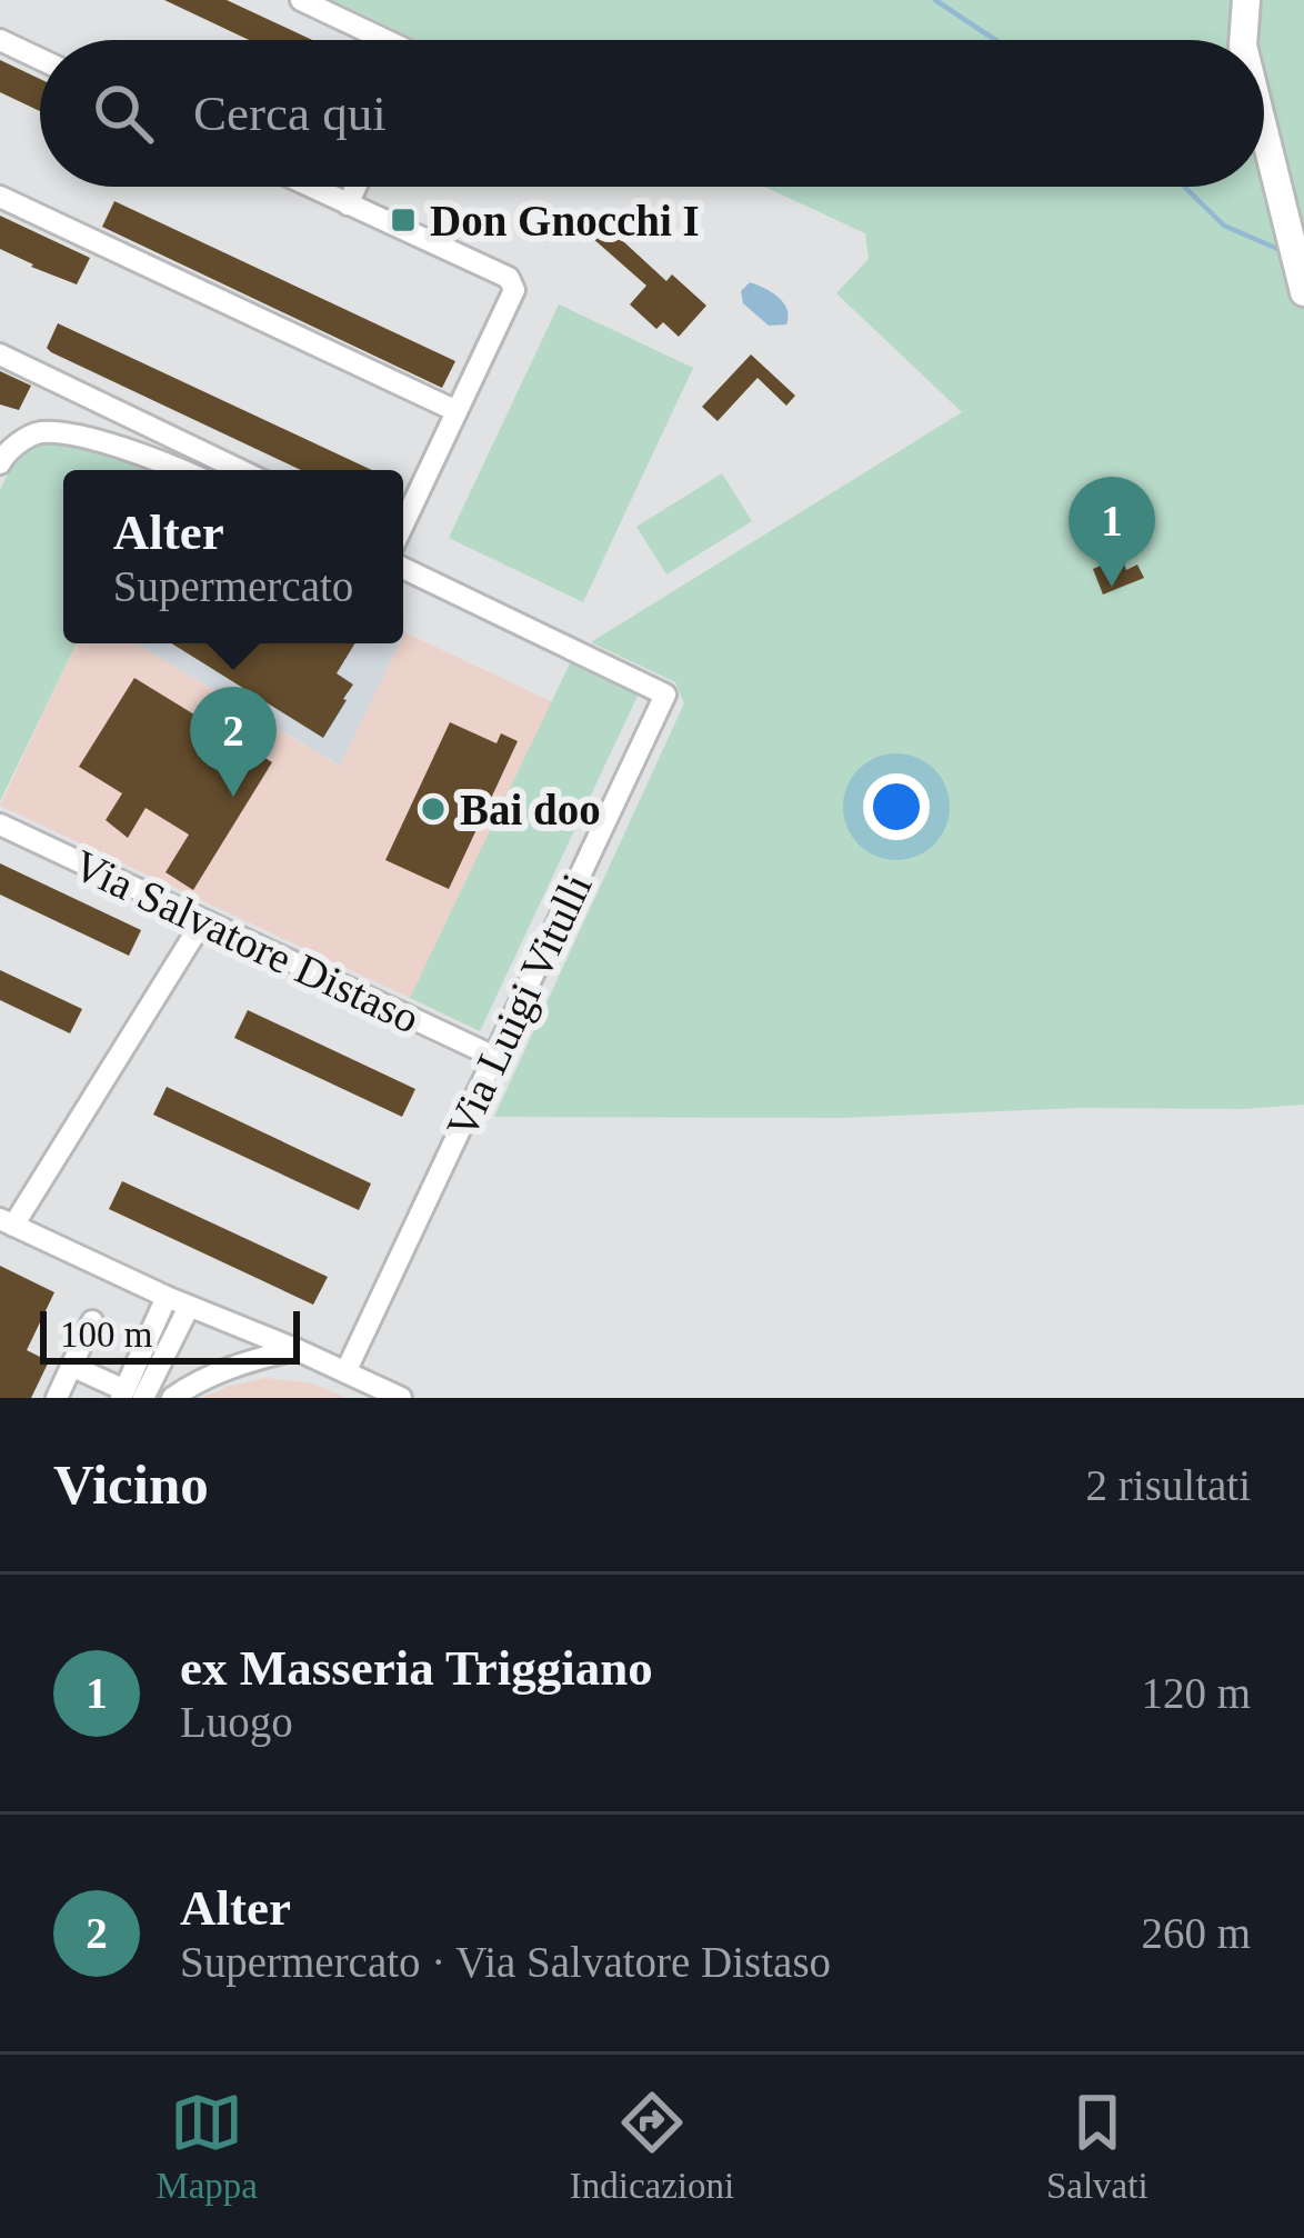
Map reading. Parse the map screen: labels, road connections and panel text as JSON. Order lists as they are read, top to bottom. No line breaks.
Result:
{"streets":{"street":["Via Salvatore Distaso","Via Luigi Vitulli"]},"crossings":[["Via Salvatore Distaso","Via Luigi Vitulli"]],"places":{"transit":["Don Gnocchi I"],"other":["Bai doo"]},"scale_bar":"100 m","page":{"search":"Cerca qui","popup":["Alter","Supermercato"],"pins":["1","2"],"scale":"100 m","heading":["Vicino","2 risultati"],"list":[{"mark":"1","name":"ex Masseria Triggiano","note":"Luogo","value":"120 m"},{"mark":"2","name":"Alter","note":"Supermercato · Via Salvatore Distaso","value":"260 m"}],"nav":["Mappa","Indicazioni","Salvati"]}}
